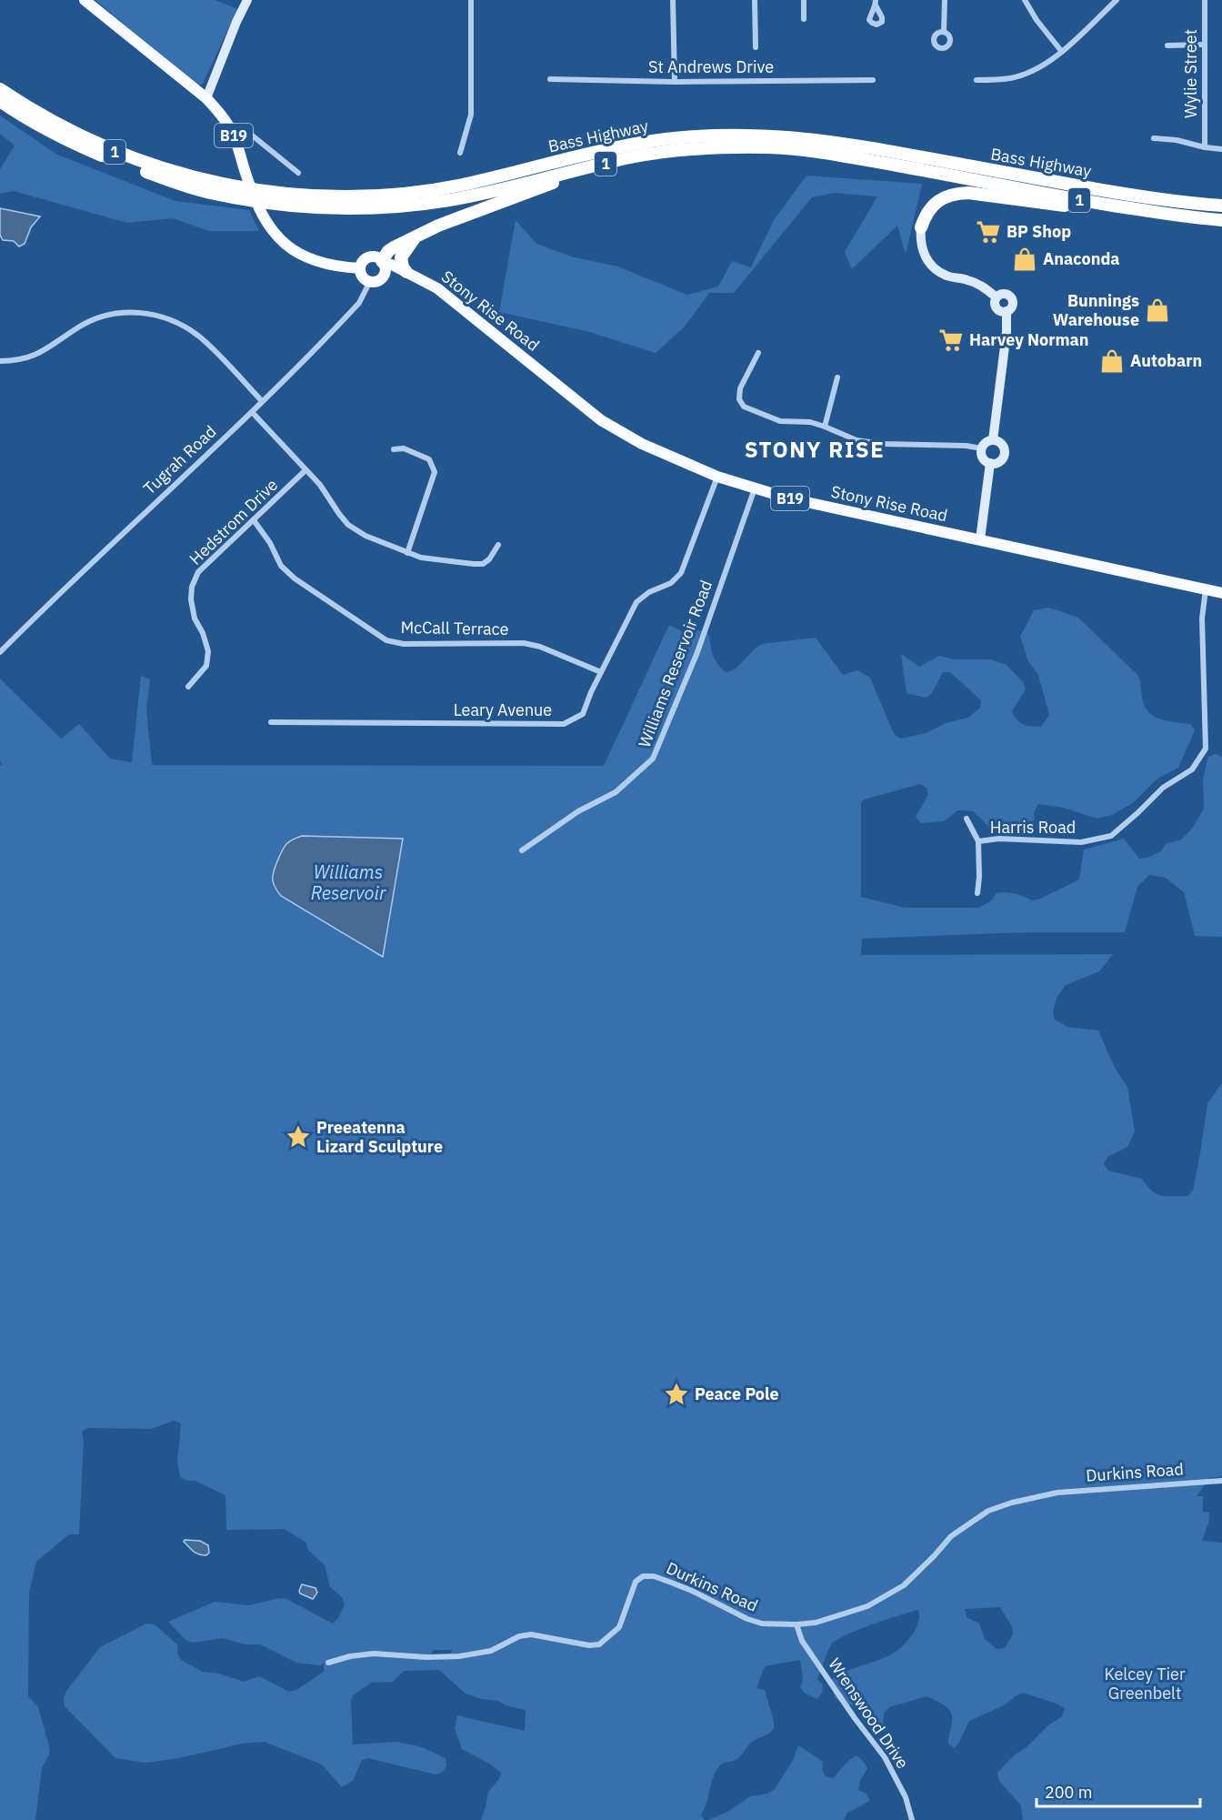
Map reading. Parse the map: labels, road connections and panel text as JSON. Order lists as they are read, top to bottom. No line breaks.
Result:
{"streets":{"highway":["Bass Highway","1"],"main road":["B19","Stony Rise Road"],"street":["St Andrews Drive","Wylie Street","Tugrah Road","Hedstrom Drive","McCall Terrace","Williams Reservoir Road","Leary Avenue","Harris Road","Durkins Road","Wrenswood Drive"]},"crossings":[["B19","Stony Rise Road"],["B19","Tugrah Road"],["Stony Rise Road","Tugrah Road"],["Stony Rise Road","Williams Reservoir Road"],["Stony Rise Road","Leary Avenue"],["Stony Rise Road","Harris Road"],["Hedstrom Drive","McCall Terrace"],["McCall Terrace","Leary Avenue"],["Durkins Road","Wrenswood Drive"]],"districts":["STONY RISE"],"water":["Williams Reservoir"],"parks":["Kelcey Tier Greenbelt"],"places":{"supermarket":["BP Shop","Harvey Norman"],"shop":["Anaconda","Bunnings Warehouse","Autobarn"],"place":["Preeatenna Lizard Sculpture","Peace Pole"]},"scale_bar":"200 m"}
